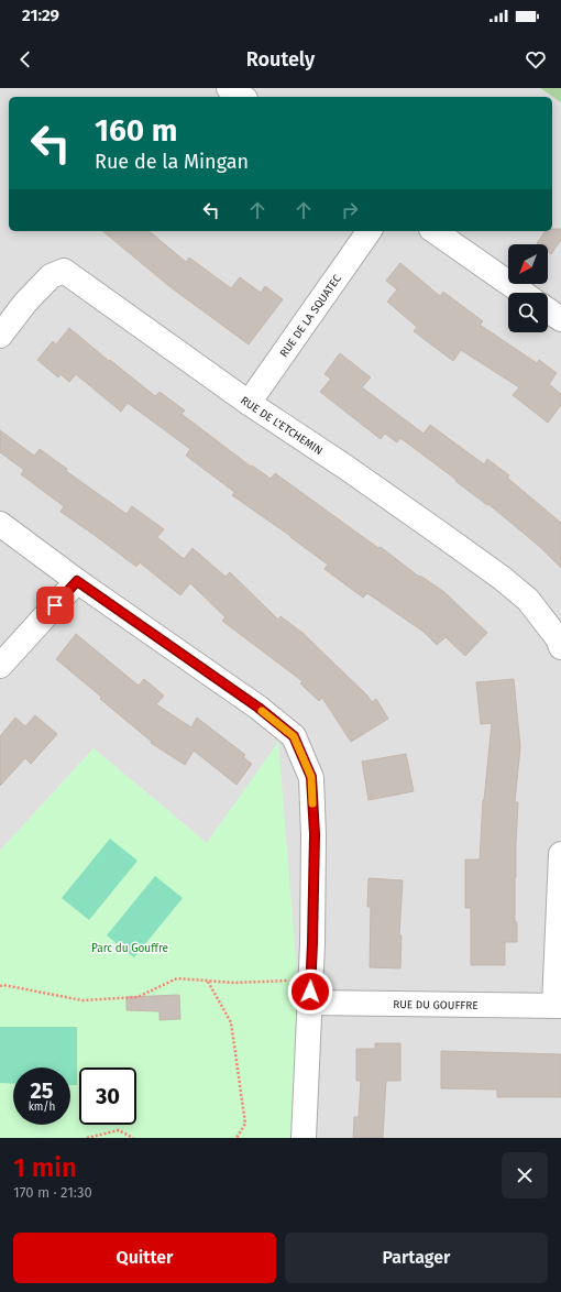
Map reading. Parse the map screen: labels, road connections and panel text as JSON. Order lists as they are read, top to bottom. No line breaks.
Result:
{"streets":{"street":["RUE DE LA SQUATEC","RUE DE L'ETCHEMIN","RUE DU GOUFFRE"]},"crossings":[["RUE DE LA SQUATEC","RUE DE L'ETCHEMIN"]],"parks":["Parc du Gouffre"],"north":"bottom left","page":{"status":"21:29","header":"Routely","turn":["160 m","Rue de la Mingan"],"speed":"25 km/h","limit":"30","heading":["1 min","170 m · 21:30"],"buttons":["Quitter","Partager"]}}
